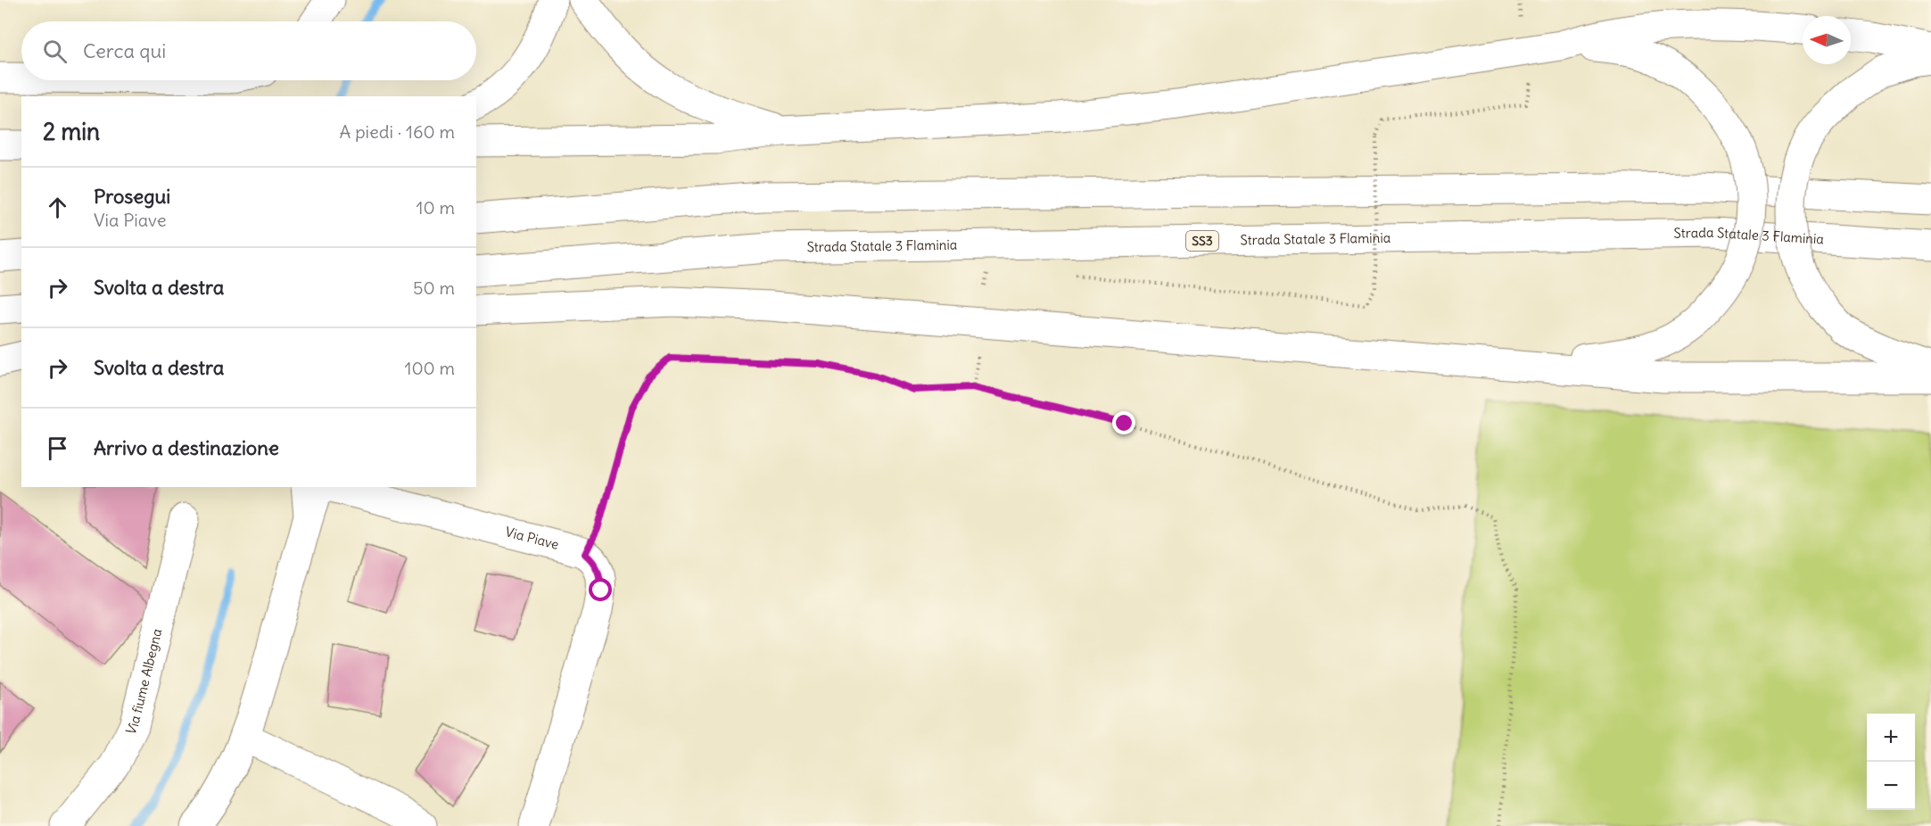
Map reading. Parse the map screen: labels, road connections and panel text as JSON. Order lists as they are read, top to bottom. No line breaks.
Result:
{"streets":{"main road":["Strada Statale 3 Flaminia","SS3","Via Piave","Via fiume Albegna"]},"north":"left","page":{"search":"Cerca qui","heading":["2 min","A piedi · 160 m"],"list":[["Prosegui","Via Piave","10 m"],["Svolta a destra","50 m"],["Svolta a destra","100 m"],"Arrivo a destinazione"],"map_buttons":["+","−"]}}
